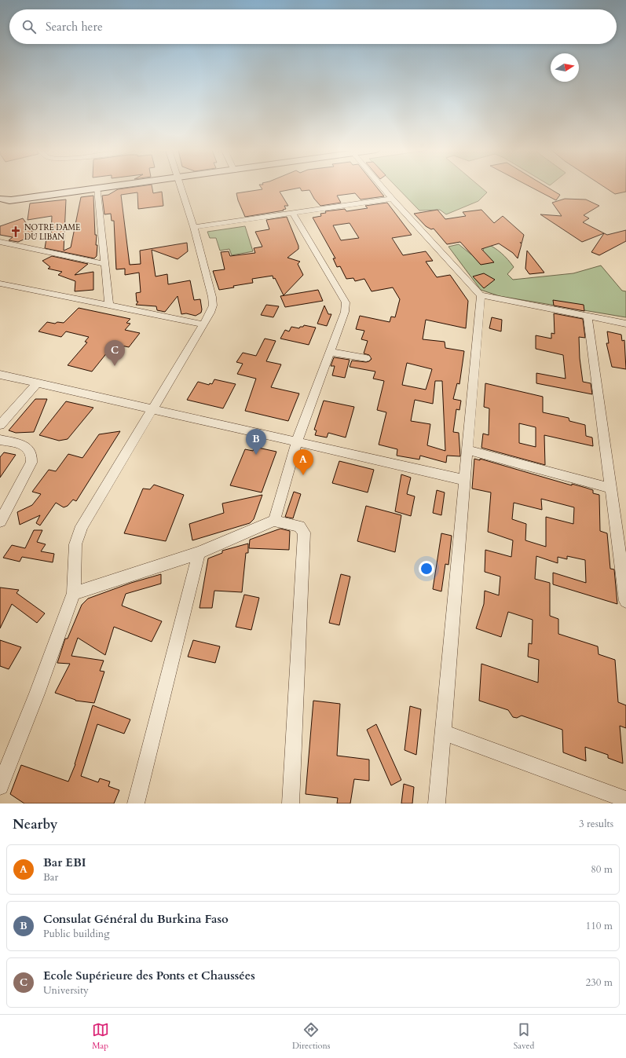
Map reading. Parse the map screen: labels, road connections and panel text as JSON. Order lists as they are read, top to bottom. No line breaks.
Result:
{"places":{"church":["NOTRE DAME DU LIBAN"]},"north":"right","page":{"search":"Search here","pins":["C","B","A"],"heading":["Nearby","3 results"],"list":[{"mark":"A","name":"Bar EBI","note":"Bar","value":"80 m"},{"mark":"B","name":"Consulat Général du Burkina Faso","note":"Public building","value":"110 m"},{"mark":"C","name":"Ecole Supérieure des Ponts et Chaussées","note":"University","value":"230 m"}],"nav":["Map","Directions","Saved"]}}
